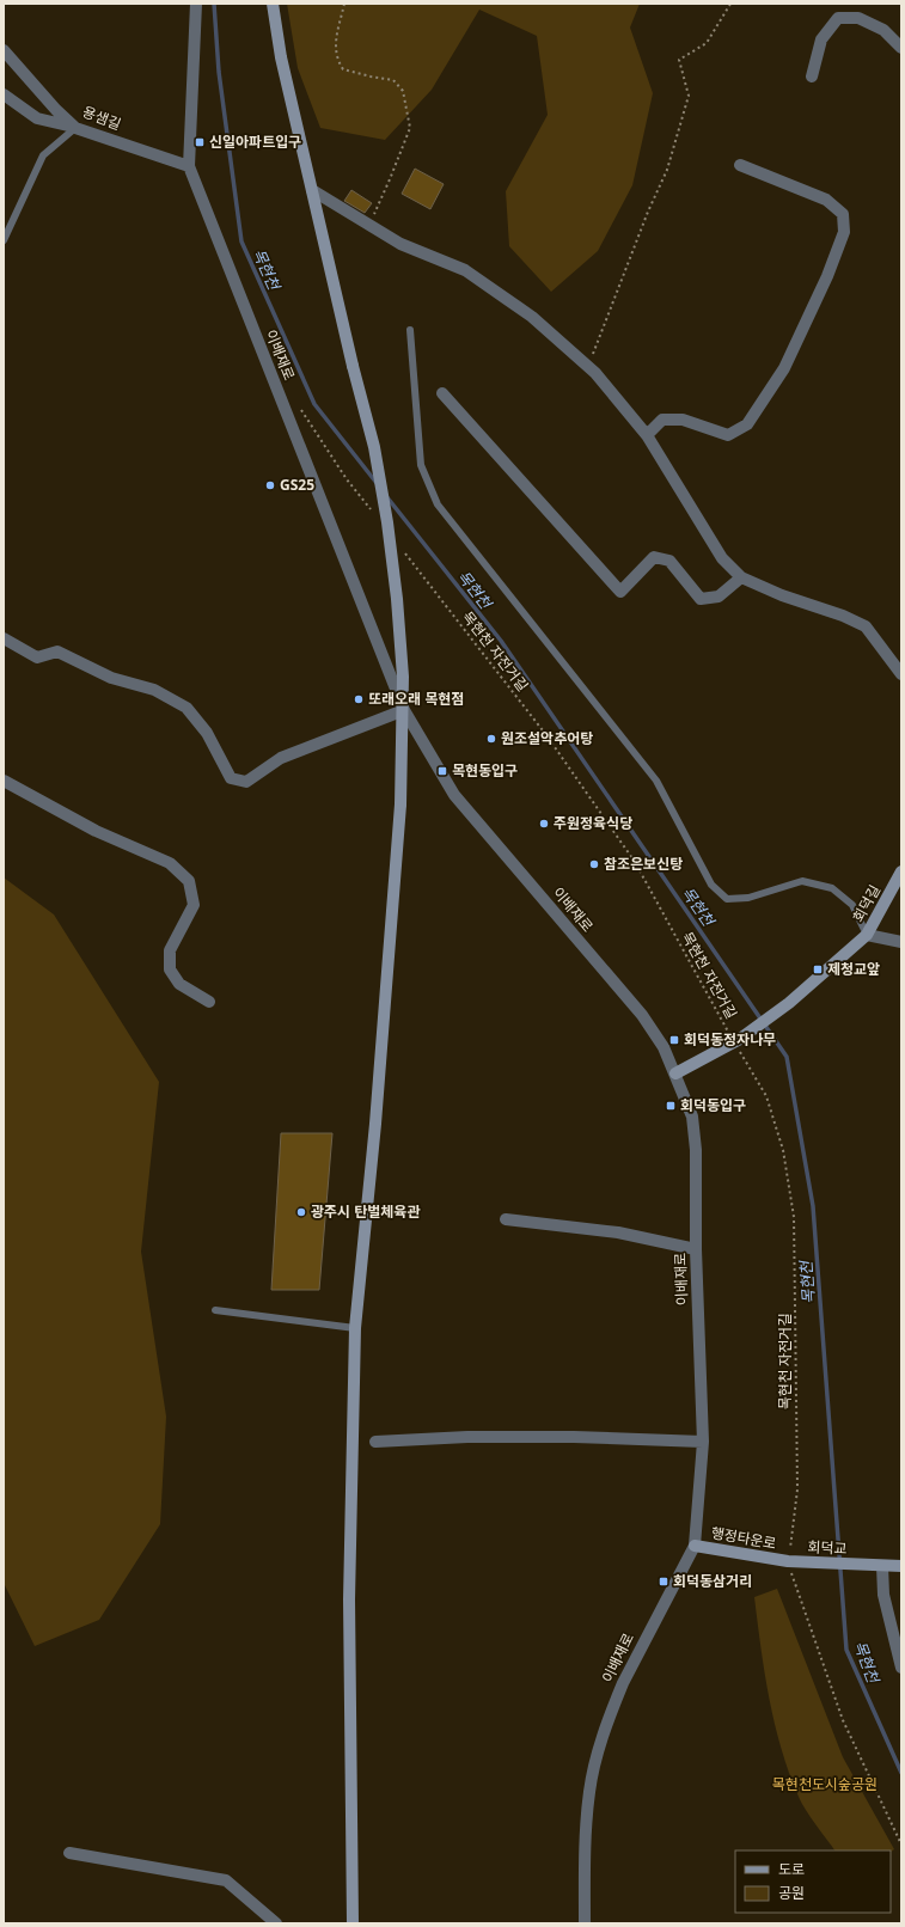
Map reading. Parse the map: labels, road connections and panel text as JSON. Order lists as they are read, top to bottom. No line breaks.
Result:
{"streets":{"main road":["회덕길","행정타운로","회덕교"],"street":["용샘길","이배재로"],"path":["목현천 자전거길"]},"crossings":[["용샘길","이배재로"],["이배재로","회덕길"],["이배재로","행정타운로"],["목현천 자전거길","회덕길"],["목현천 자전거길","행정타운로"],["목현천 자전거길","회덕교"],["행정타운로","회덕교"]],"water":["목현천"],"parks":["목현천도시숲공원"],"places":{"transit":["신일아파트입구","목현동입구","제청교앞","회덕동정자나무","회덕동입구","회덕동삼거리"],"other":["GS25","또래오래 목현점","원조설악추어탕","주원정육식당","참조은보신탕","광주시 탄벌체육관"]},"legend":["도로","공원"]}
